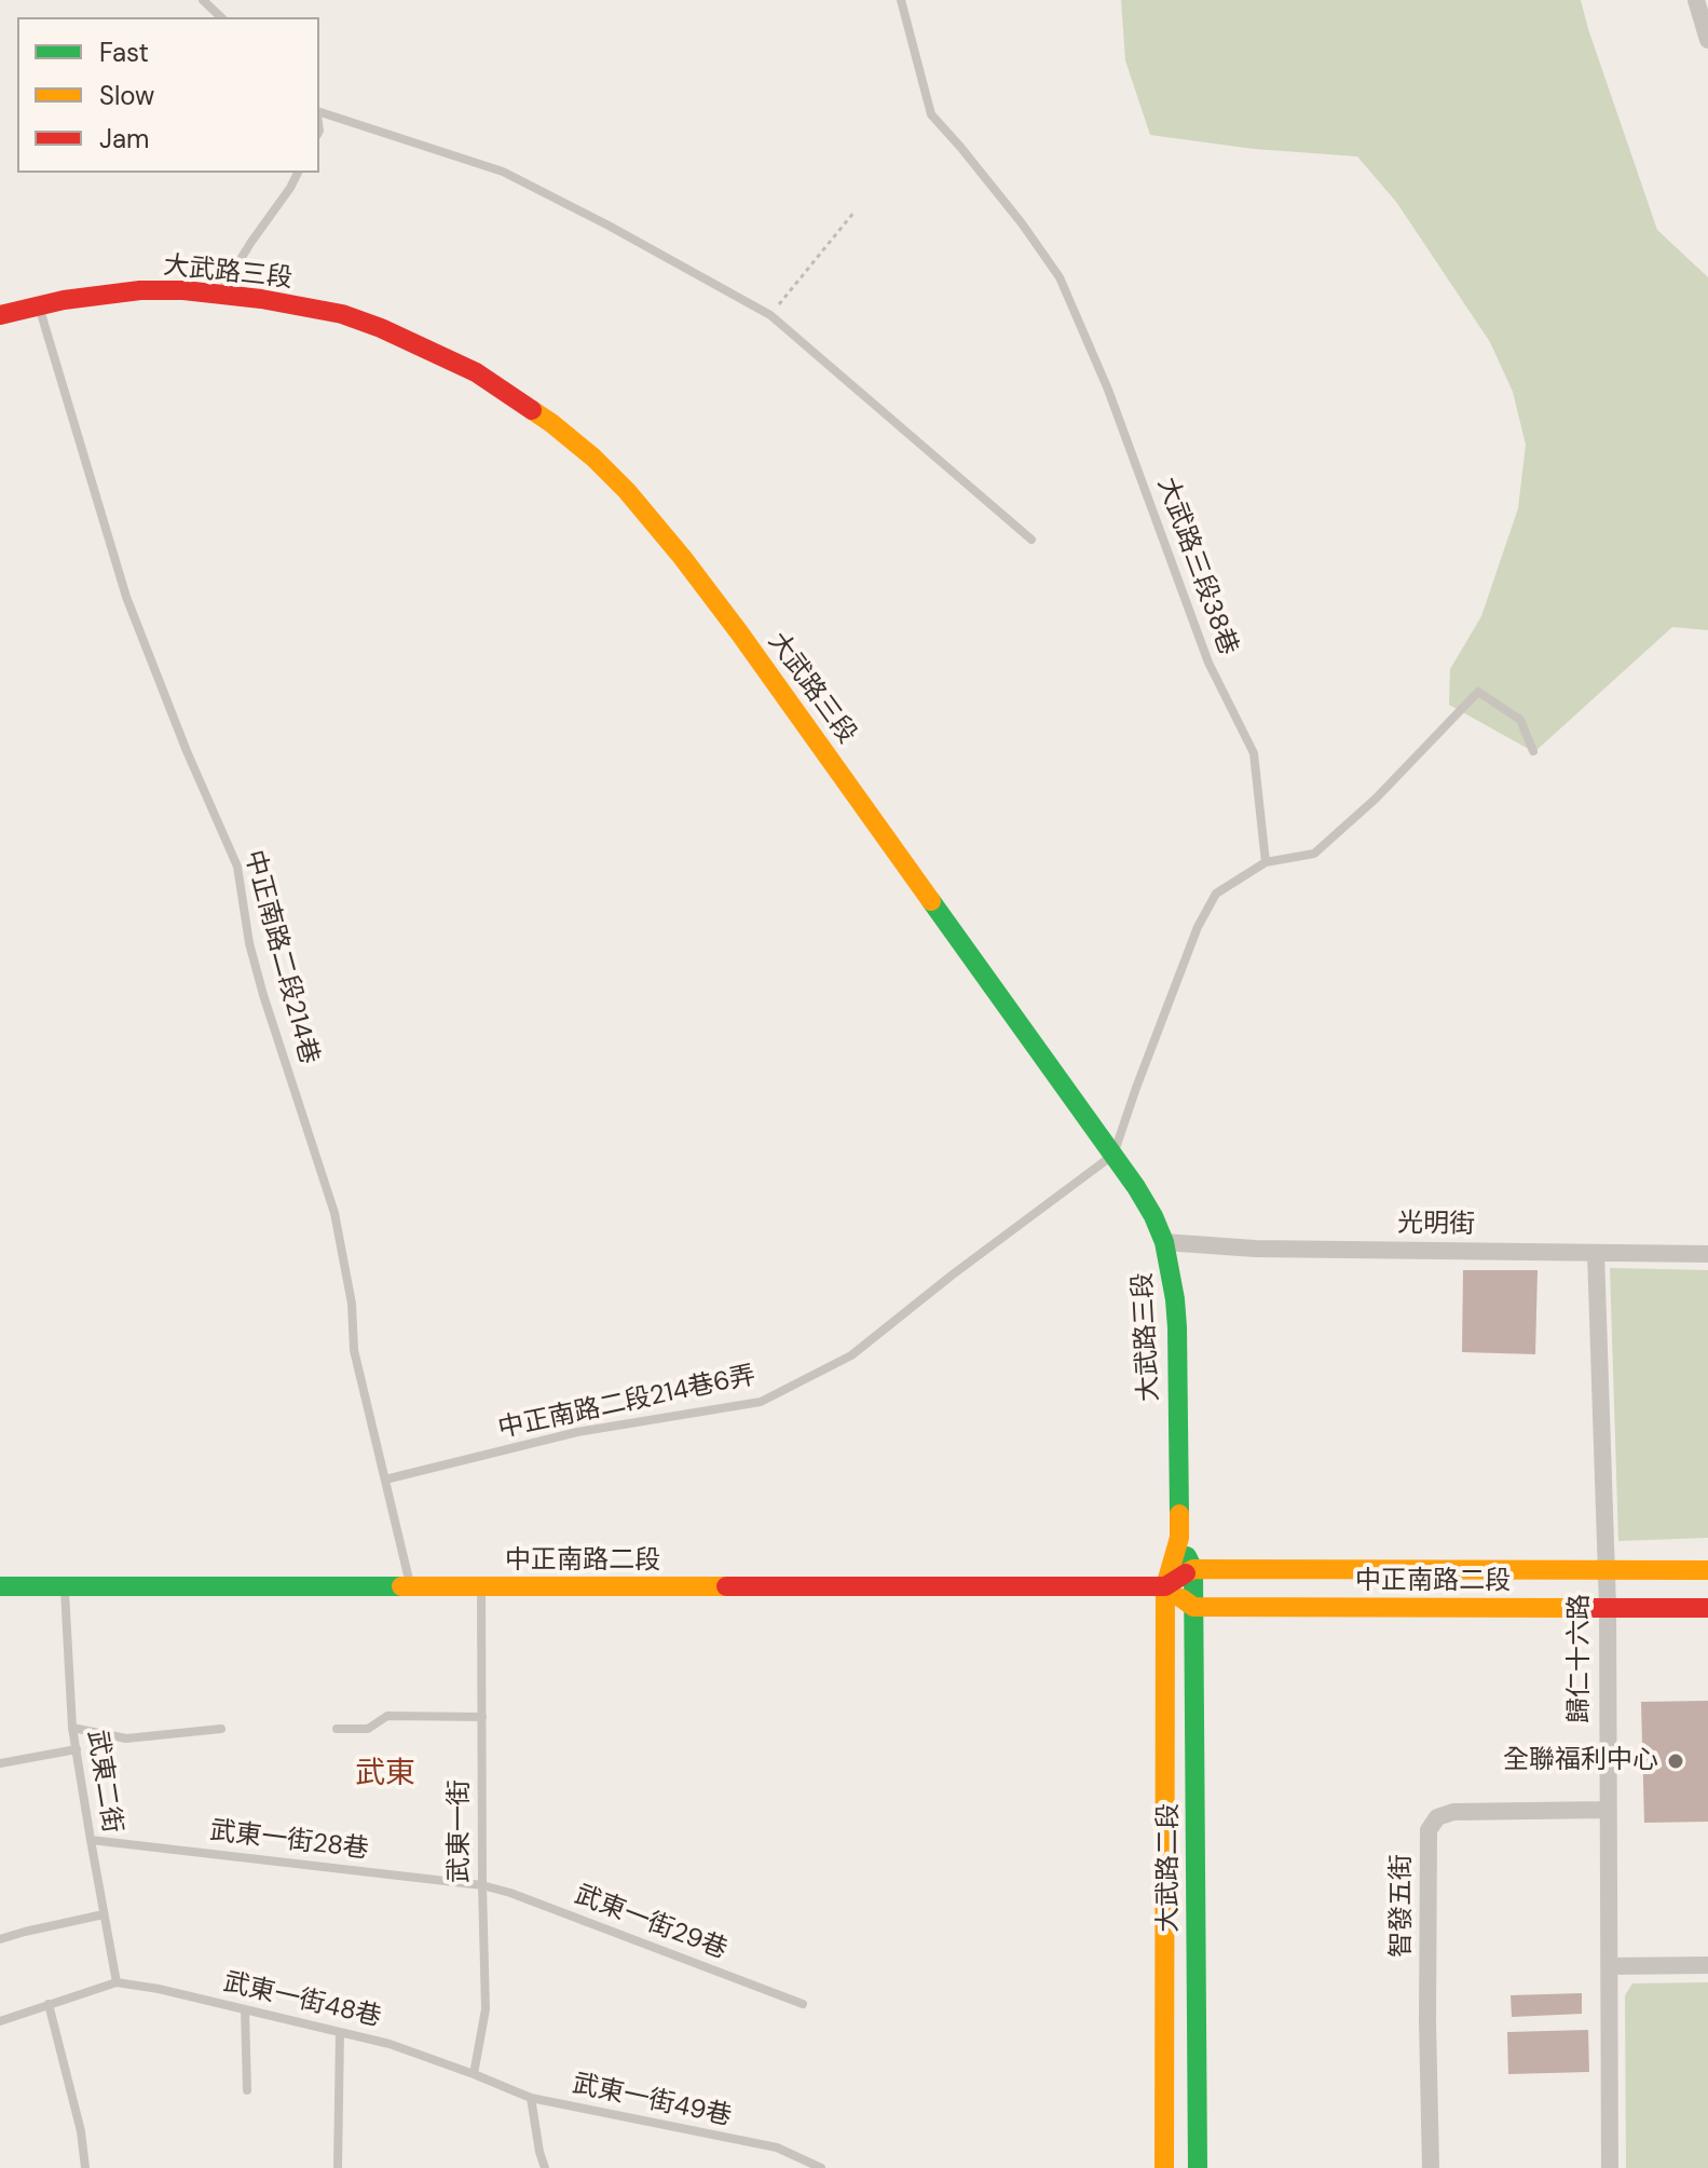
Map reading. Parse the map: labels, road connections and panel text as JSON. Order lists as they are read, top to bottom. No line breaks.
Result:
{"streets":{"street":["大武路三段","光明街","中正南路二段","歸仁十六路","大武路二段","智發五街"],"lane":["大武路三段38巷","中正南路二段214巷","中正南路二段214巷6弄","武東二街","武東一街","武東一街28巷","武東一街29巷","武東一街48巷","武東一街49巷"]},"crossings":[["大武路三段","中正南路二段214巷"],["大武路三段","光明街"],["大武路三段","中正南路二段214巷6弄"],["大武路三段","中正南路二段"],["大武路三段","大武路二段"],["中正南路二段214巷","中正南路二段214巷6弄"],["中正南路二段214巷","中正南路二段"],["光明街","歸仁十六路"],["中正南路二段","歸仁十六路"],["中正南路二段","武東二街"],["中正南路二段","武東一街"],["中正南路二段","大武路二段"],["歸仁十六路","智發五街"],["武東二街","武東一街28巷"],["武東二街","武東一街48巷"],["武東一街","武東一街28巷"],["武東一街","武東一街29巷"],["武東一街","武東一街48巷"],["武東一街","武東一街49巷"],["武東一街28巷","武東一街29巷"],["武東一街48巷","武東一街49巷"]],"districts":["武東"],"places":["全聯福利中心"],"legend":["Fast","Slow","Jam"]}
